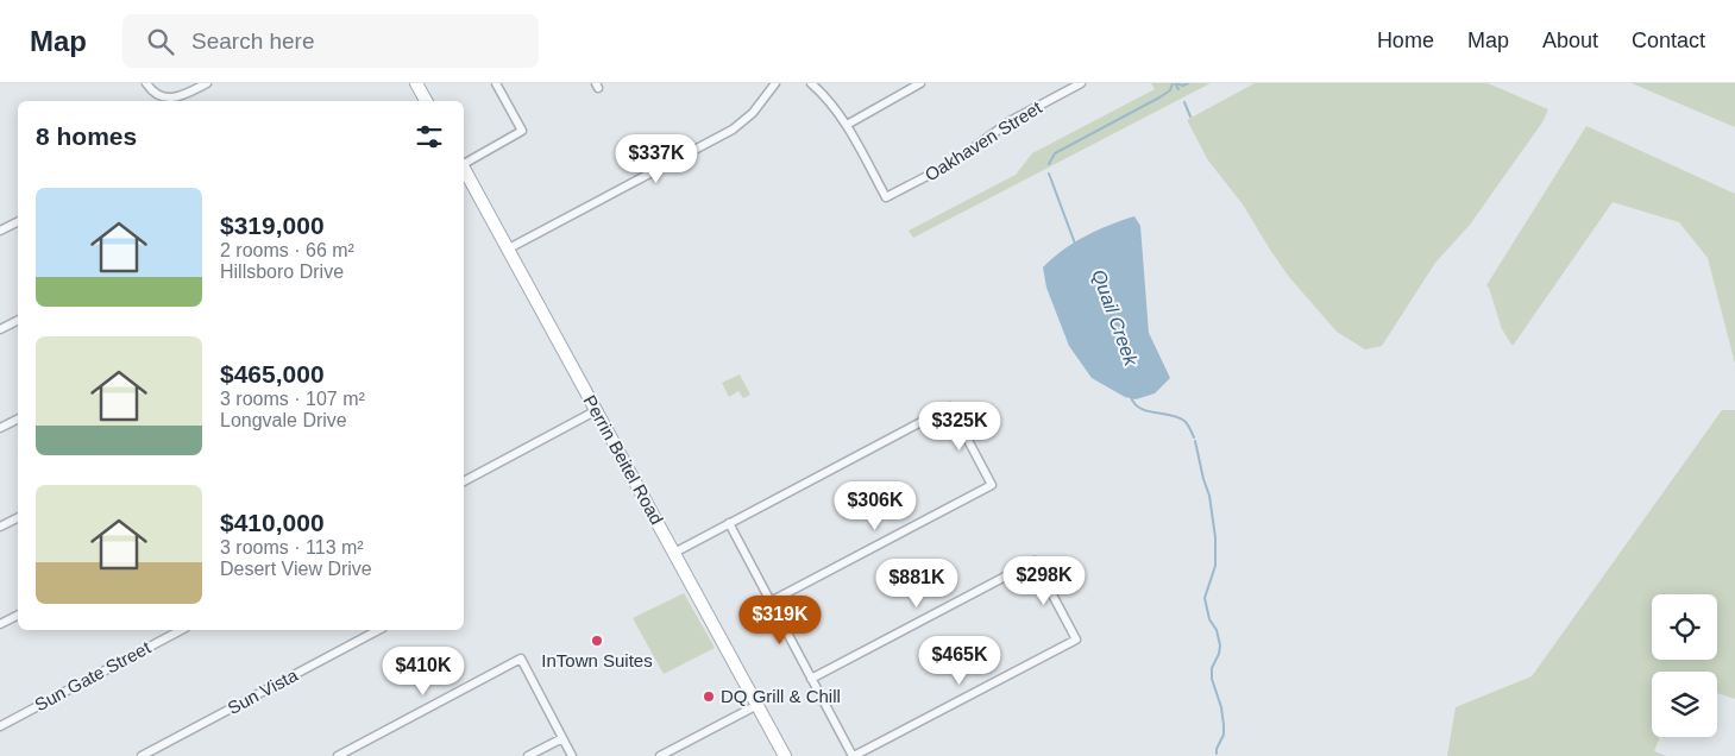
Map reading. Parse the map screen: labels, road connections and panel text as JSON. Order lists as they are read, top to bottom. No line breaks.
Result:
{"streets":{"main road":["Perrin Beitel Road"],"street":["Oakhaven Street","Sun Gate Street","Sun Vista"]},"water":["Quail Creek"],"places":["InTown Suites","DQ Grill & Chill"],"page":{"header":"Map","search":"Search here","nav":["Home","Map","About","Contact"],"heading":"8 homes","price":["$337K","$325K","$306K","$298K","$881K","$319K","$465K","$410K"],"list":[{"name":"$319,000","note":"2 rooms · 66 m² · Hillsboro Drive"},{"name":"$465,000","note":"3 rooms · 107 m² · Longvale Drive"},{"name":"$410,000","note":"3 rooms · 113 m² · Desert View Drive"}]}}
